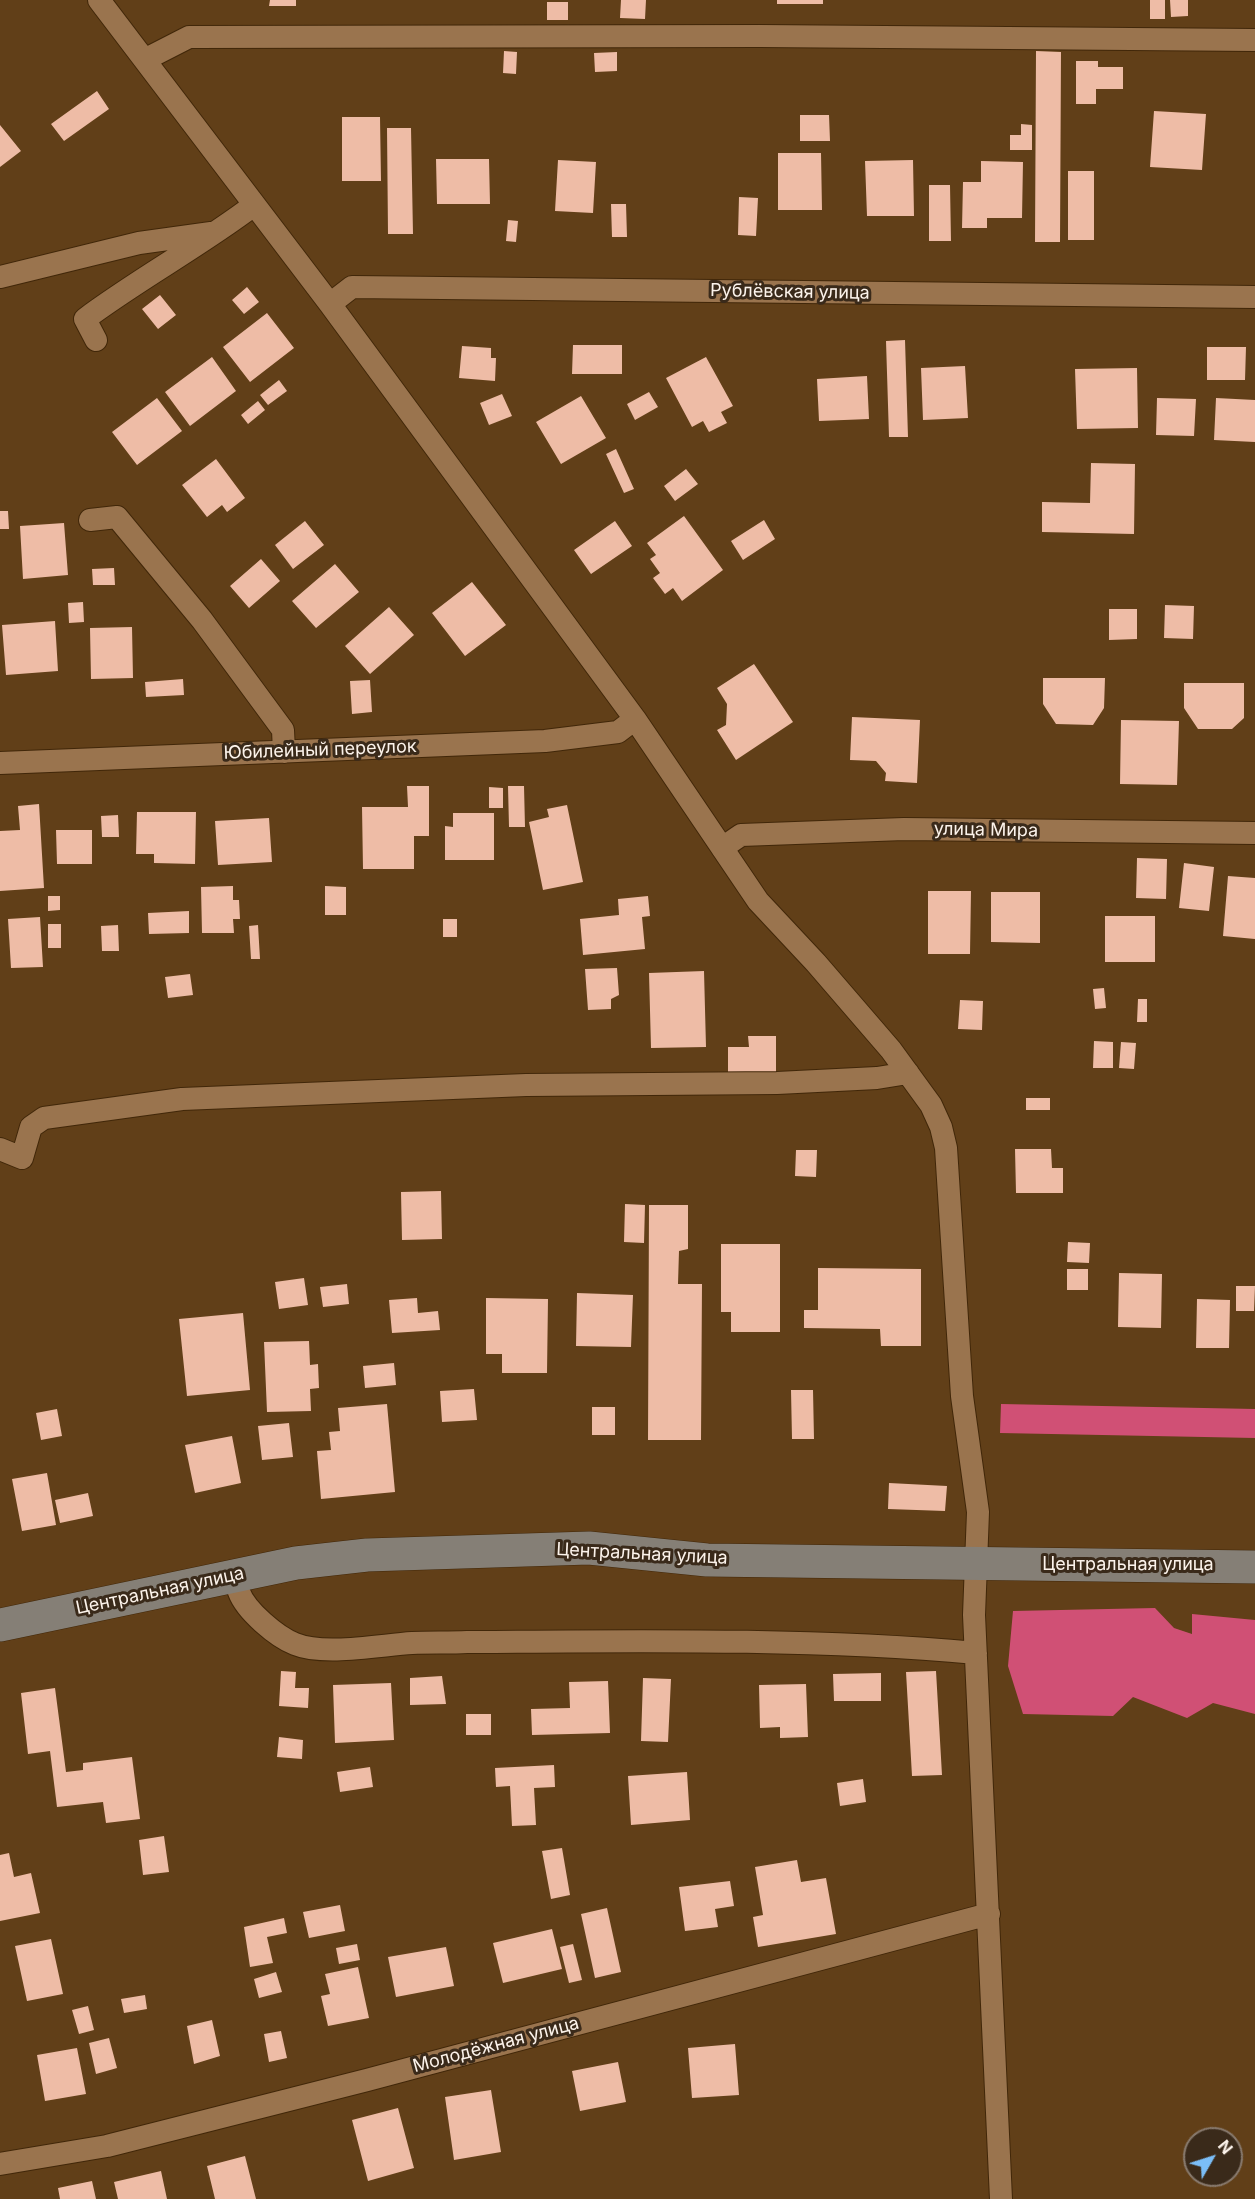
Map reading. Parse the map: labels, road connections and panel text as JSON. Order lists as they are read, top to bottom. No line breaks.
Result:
{"streets":{"street":["Рублёвская улица","Юбилейный переулок","улица Мира","Центральная улица","Молодёжная улица"]},"north":"top right"}
